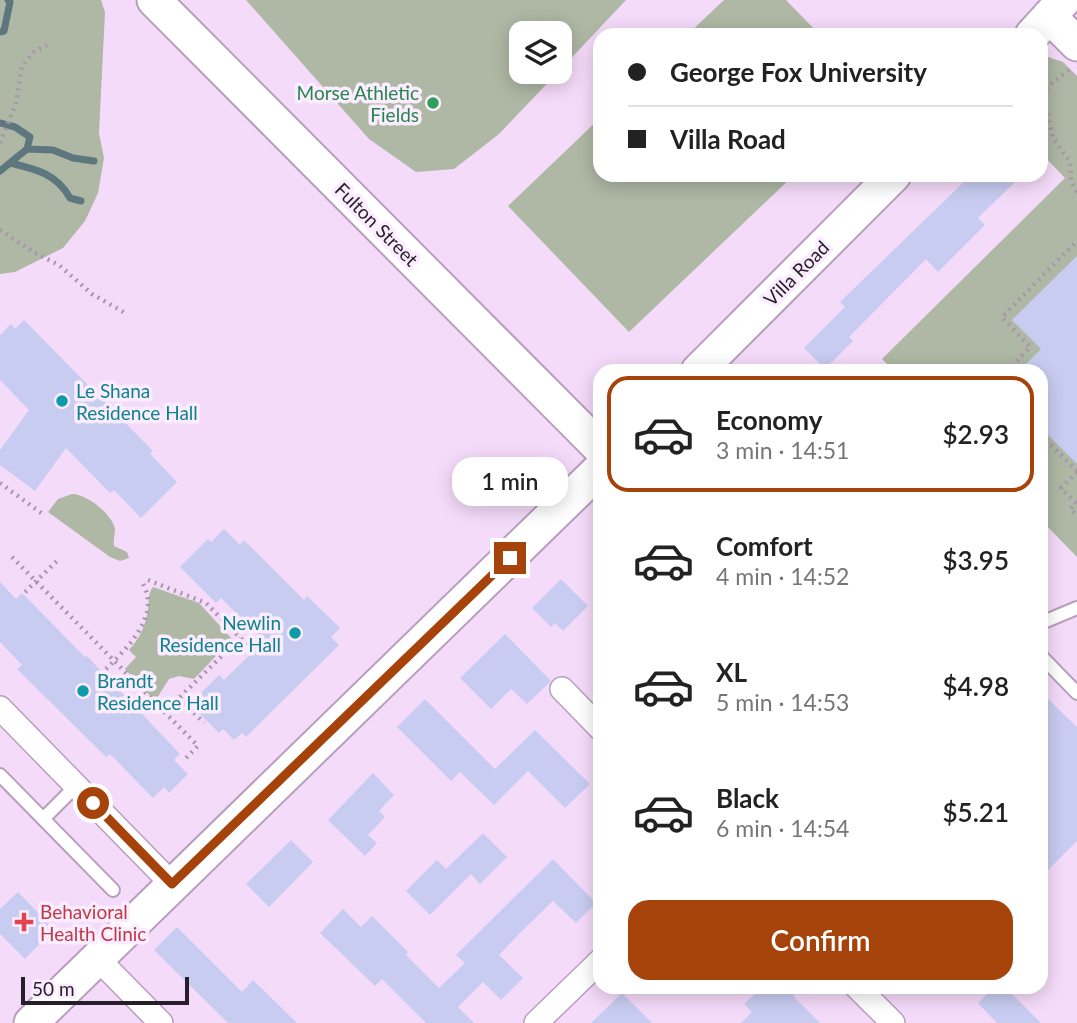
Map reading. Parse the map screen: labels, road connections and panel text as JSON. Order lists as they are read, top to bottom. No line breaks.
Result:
{"streets":{"main road":["Fulton Street","Villa Road"]},"places":{"other":["Morse Athletic Fields","Le Shana Residence Hall","Newlin Residence Hall","Brandt Residence Hall"],"health":["Behavioral Health Clinic"]},"scale_bar":"50 m","page":{"banner":["George Fox University","Villa Road"],"list":[{"name":"Economy","note":"3 min · 14:51","value":"$2.93"},{"name":"Comfort","note":"4 min · 14:52","value":"$3.95"},{"name":"XL","note":"5 min · 14:53","value":"$4.98"},{"name":"Black","note":"6 min · 14:54","value":"$5.21"}],"bubble":"1 min","buttons":"Confirm","scale":"50 m"}}
